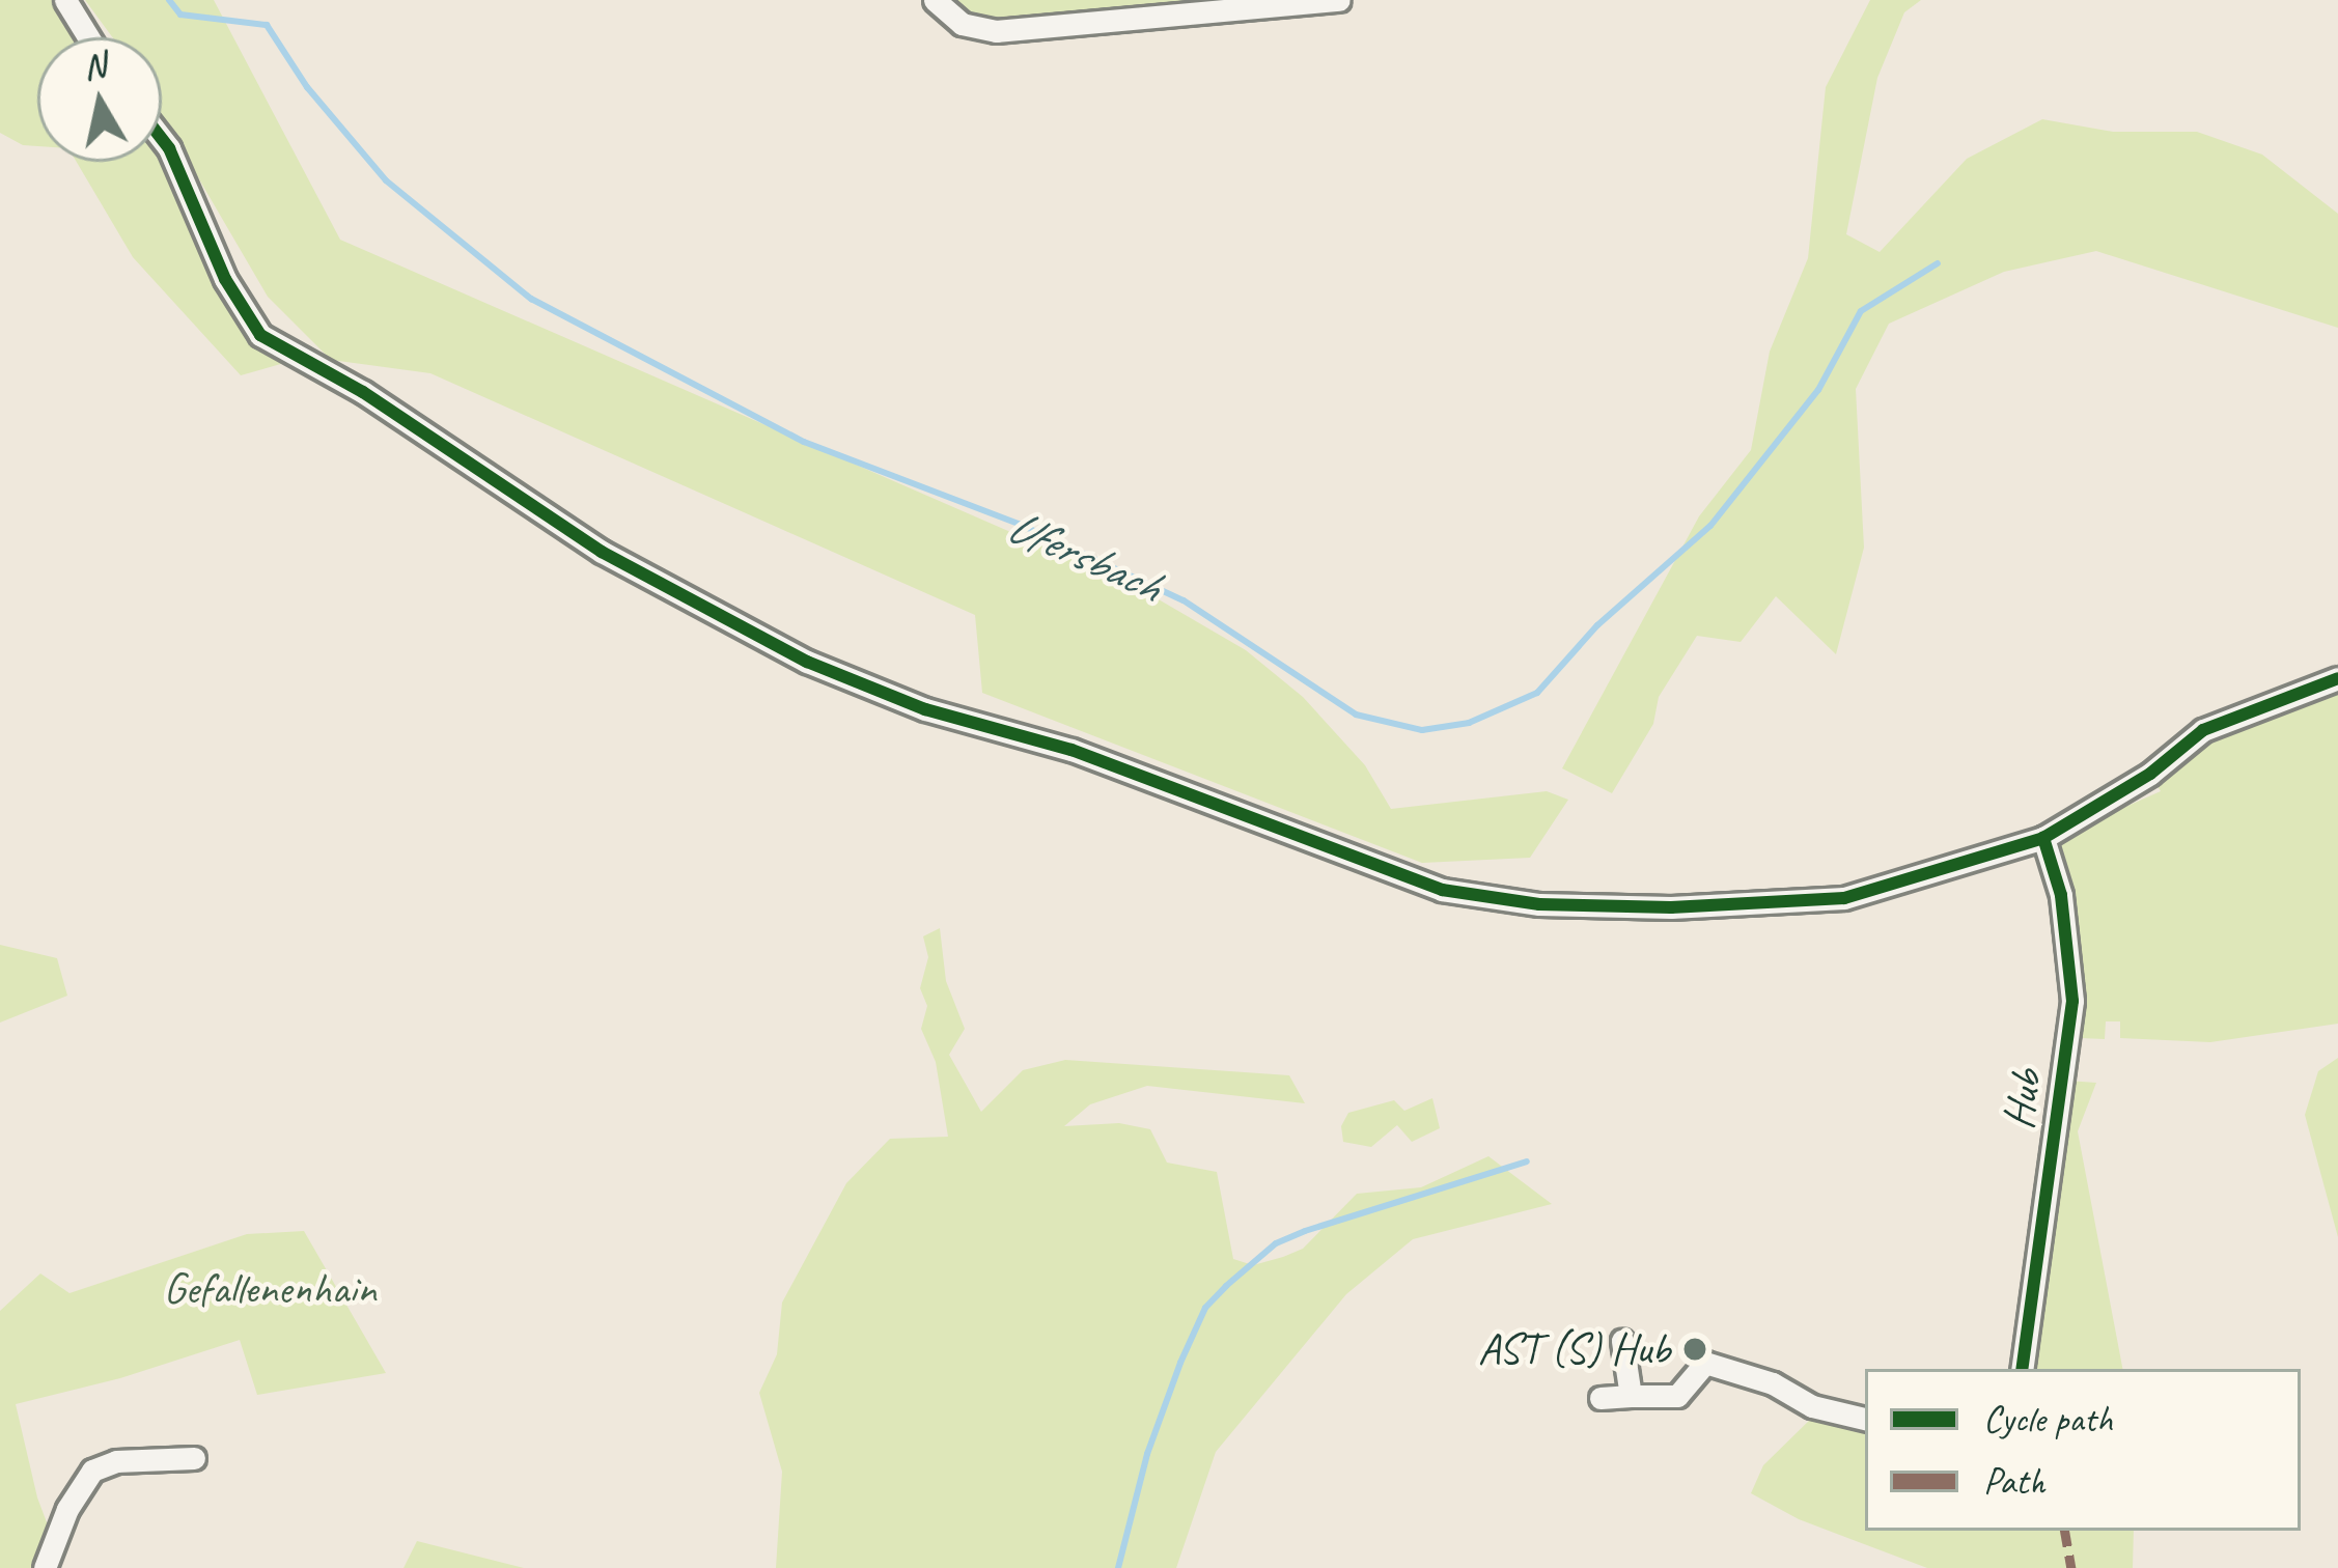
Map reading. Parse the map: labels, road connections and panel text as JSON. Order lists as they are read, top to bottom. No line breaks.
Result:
{"streets":{"street":["Hub"]},"water":["Ufersbach"],"parks":["Gefallenenhain"],"places":["AST (S) Hub"],"legend":["Cycle path","Path"],"north":"top"}
